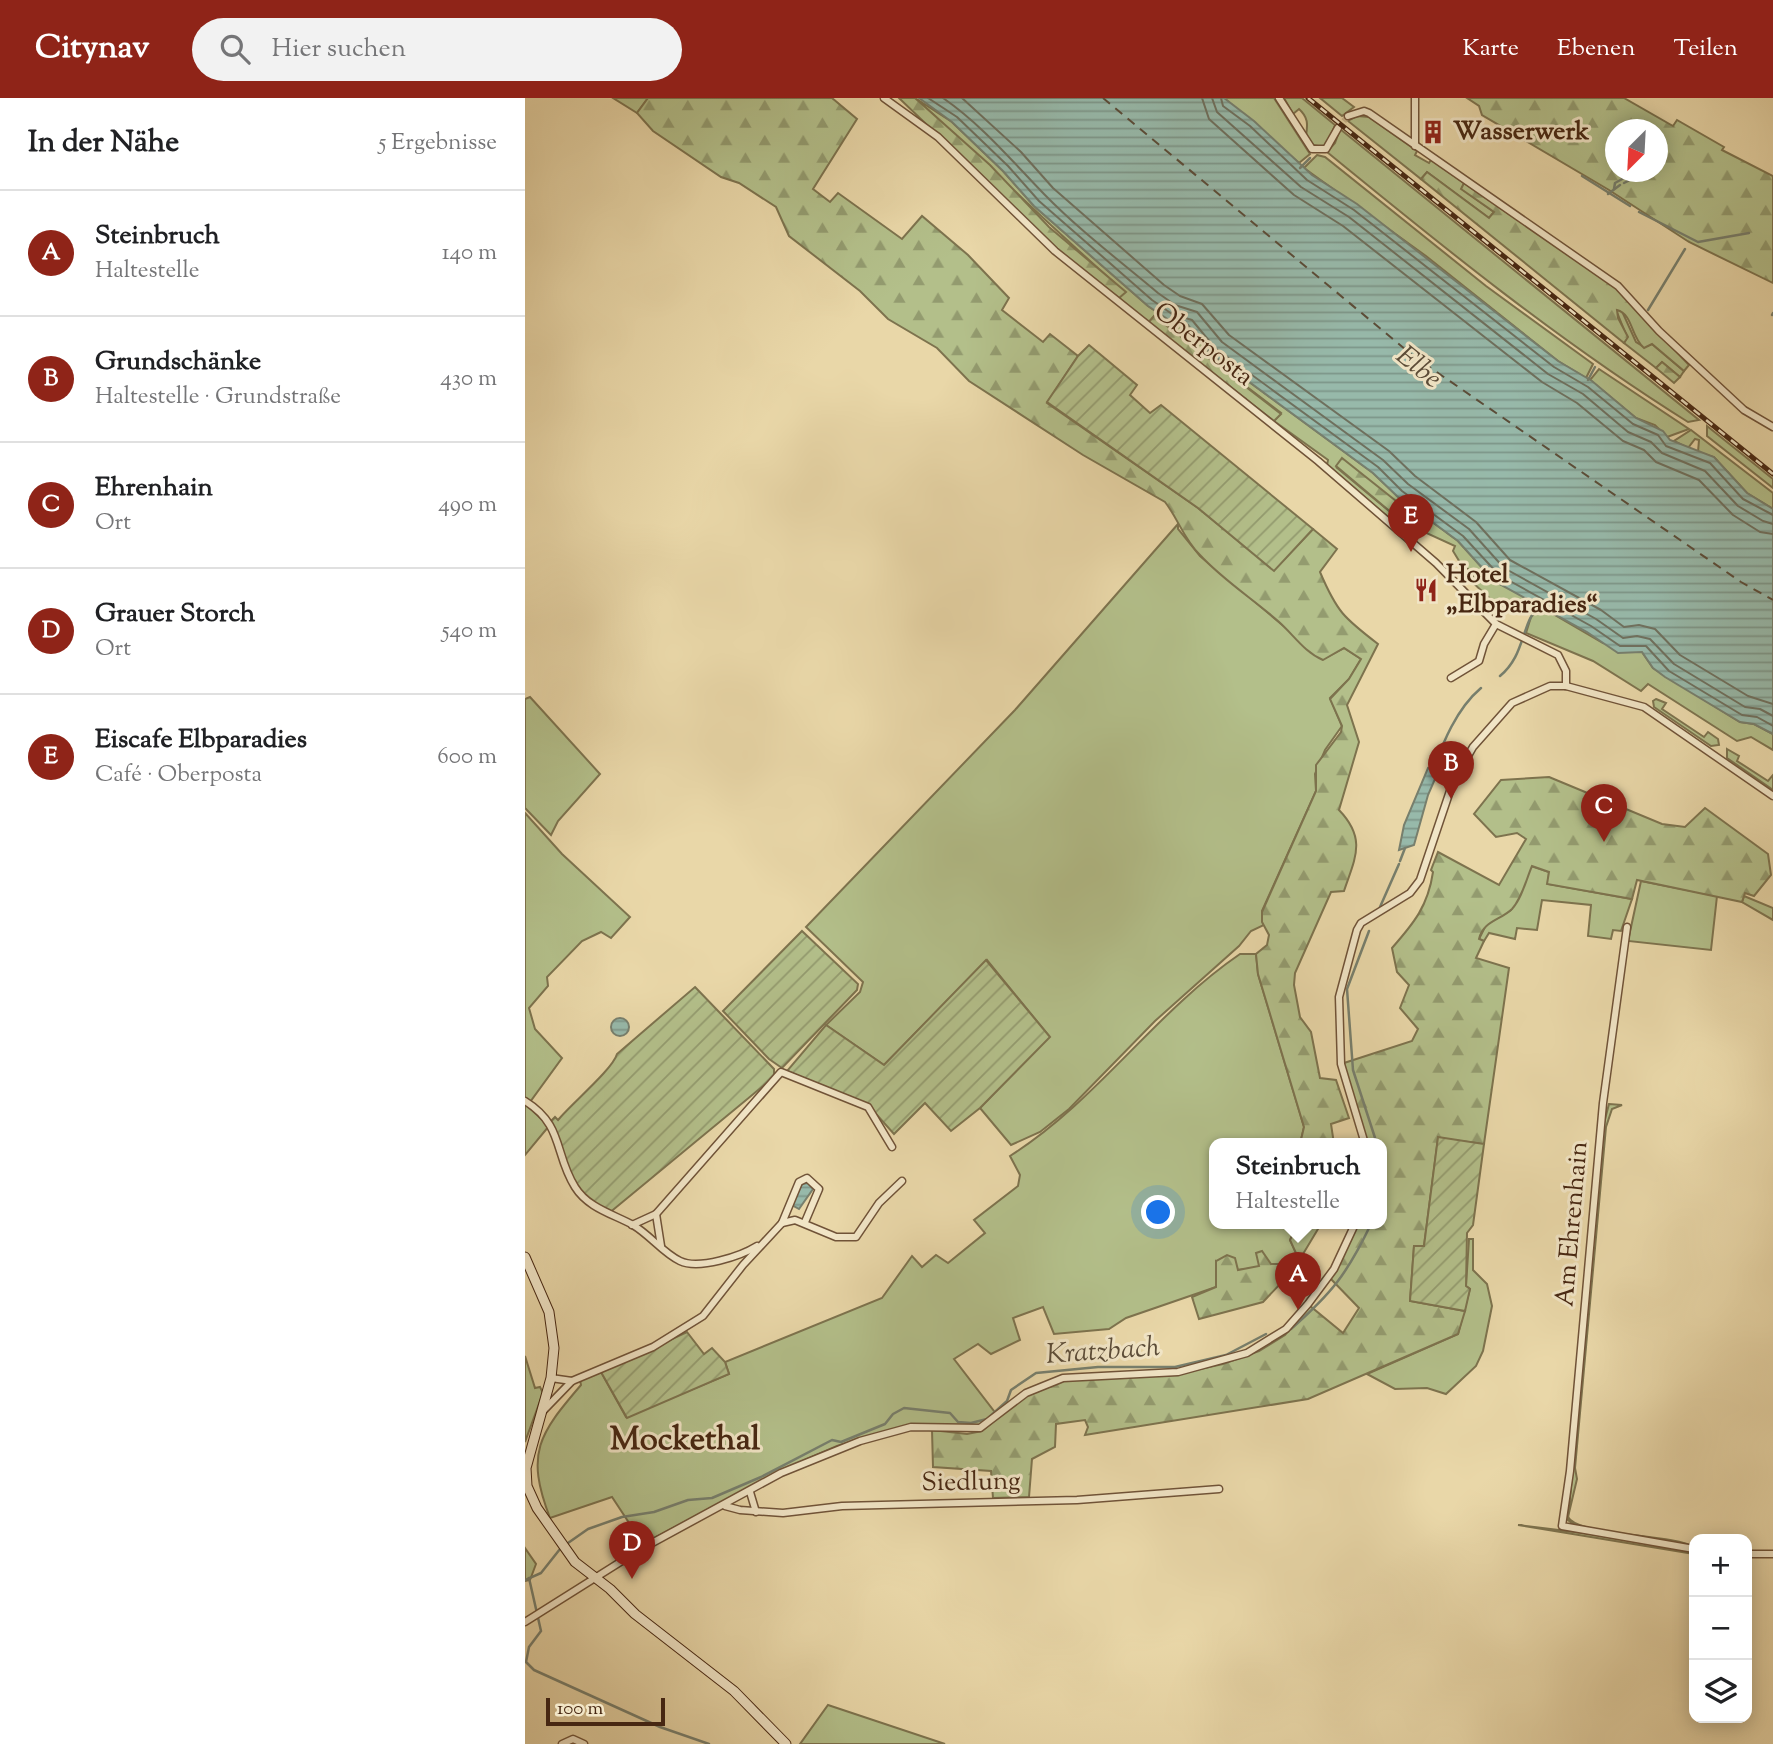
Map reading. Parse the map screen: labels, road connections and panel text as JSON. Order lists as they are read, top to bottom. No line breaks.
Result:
{"streets":{"street":["Oberposta","Am Ehrenhain","Siedlung"]},"districts":["Mockethal"],"water":["Elbe","Kratzbach"],"places":{"building":["Wasserwerk"],"restaurant":["Hotel „Elbparadies“"]},"scale_bar":"100 m","north":"bottom left","page":{"header":"Citynav","search":"Hier suchen","nav":["Karte","Ebenen","Teilen"],"heading":["In der Nähe","5 Ergebnisse"],"list":[{"mark":"A","name":"Steinbruch","note":"Haltestelle","value":"140 m"},{"mark":"B","name":"Grundschänke","note":"Haltestelle · Grundstraße","value":"430 m"},{"mark":"C","name":"Ehrenhain","note":"Ort","value":"490 m"},{"mark":"D","name":"Grauer Storch","note":"Ort","value":"540 m"},{"mark":"E","name":"Eiscafe Elbparadies","note":"Café · Oberposta","value":"600 m"}],"pins":["E","B","C","A","D"],"popup":["Steinbruch","Haltestelle"],"map_buttons":["+","−"],"scale":"100 m"}}
